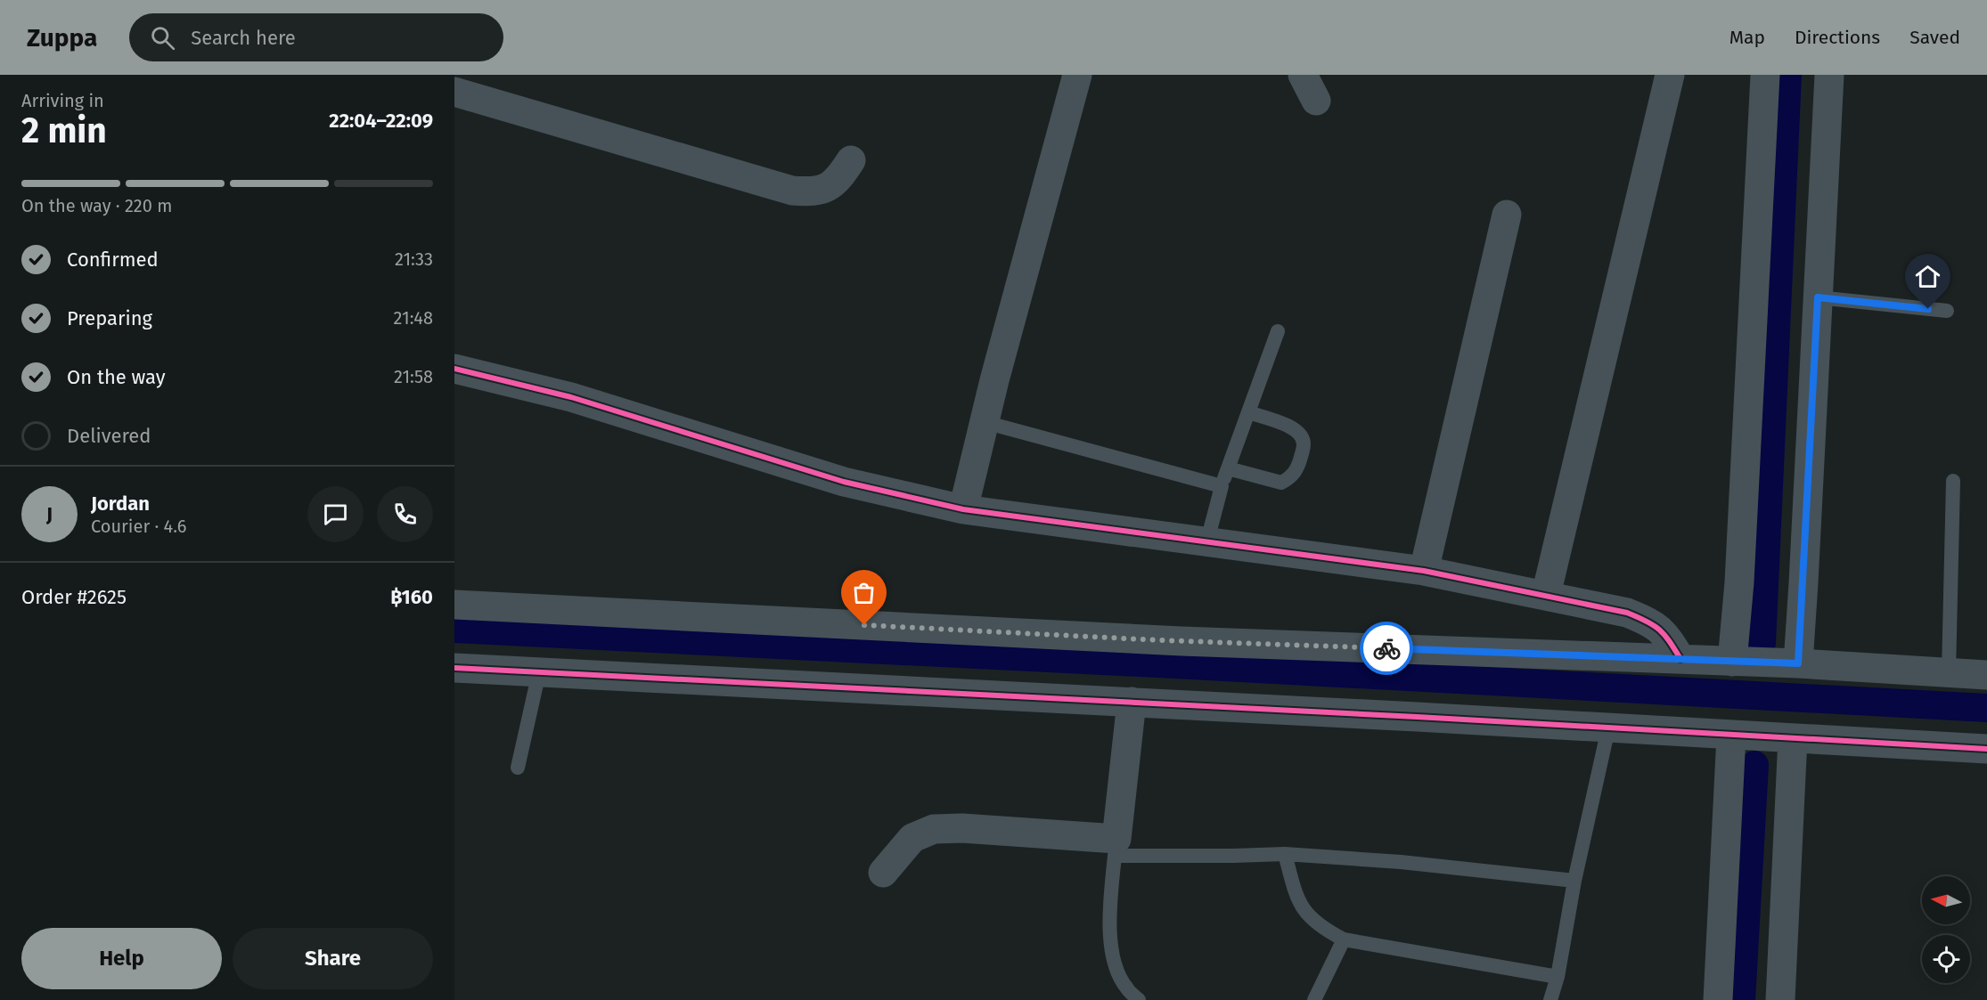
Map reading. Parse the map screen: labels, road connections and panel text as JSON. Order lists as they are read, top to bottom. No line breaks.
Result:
{"north":"left","page":{"header":"Zuppa","search":"Search here","nav":["Map","Directions","Saved"],"heading":["2 min","Arriving in","22:04–22:09"],"panel":["Jordan","Courier · 4.6","Order #2625","฿160"],"bar":"On the way · 220 m","list":[["Confirmed","21:33"],["Preparing","21:48"],["On the way","21:58"],"Delivered"],"round":"J","buttons":["Help","Share"]}}
